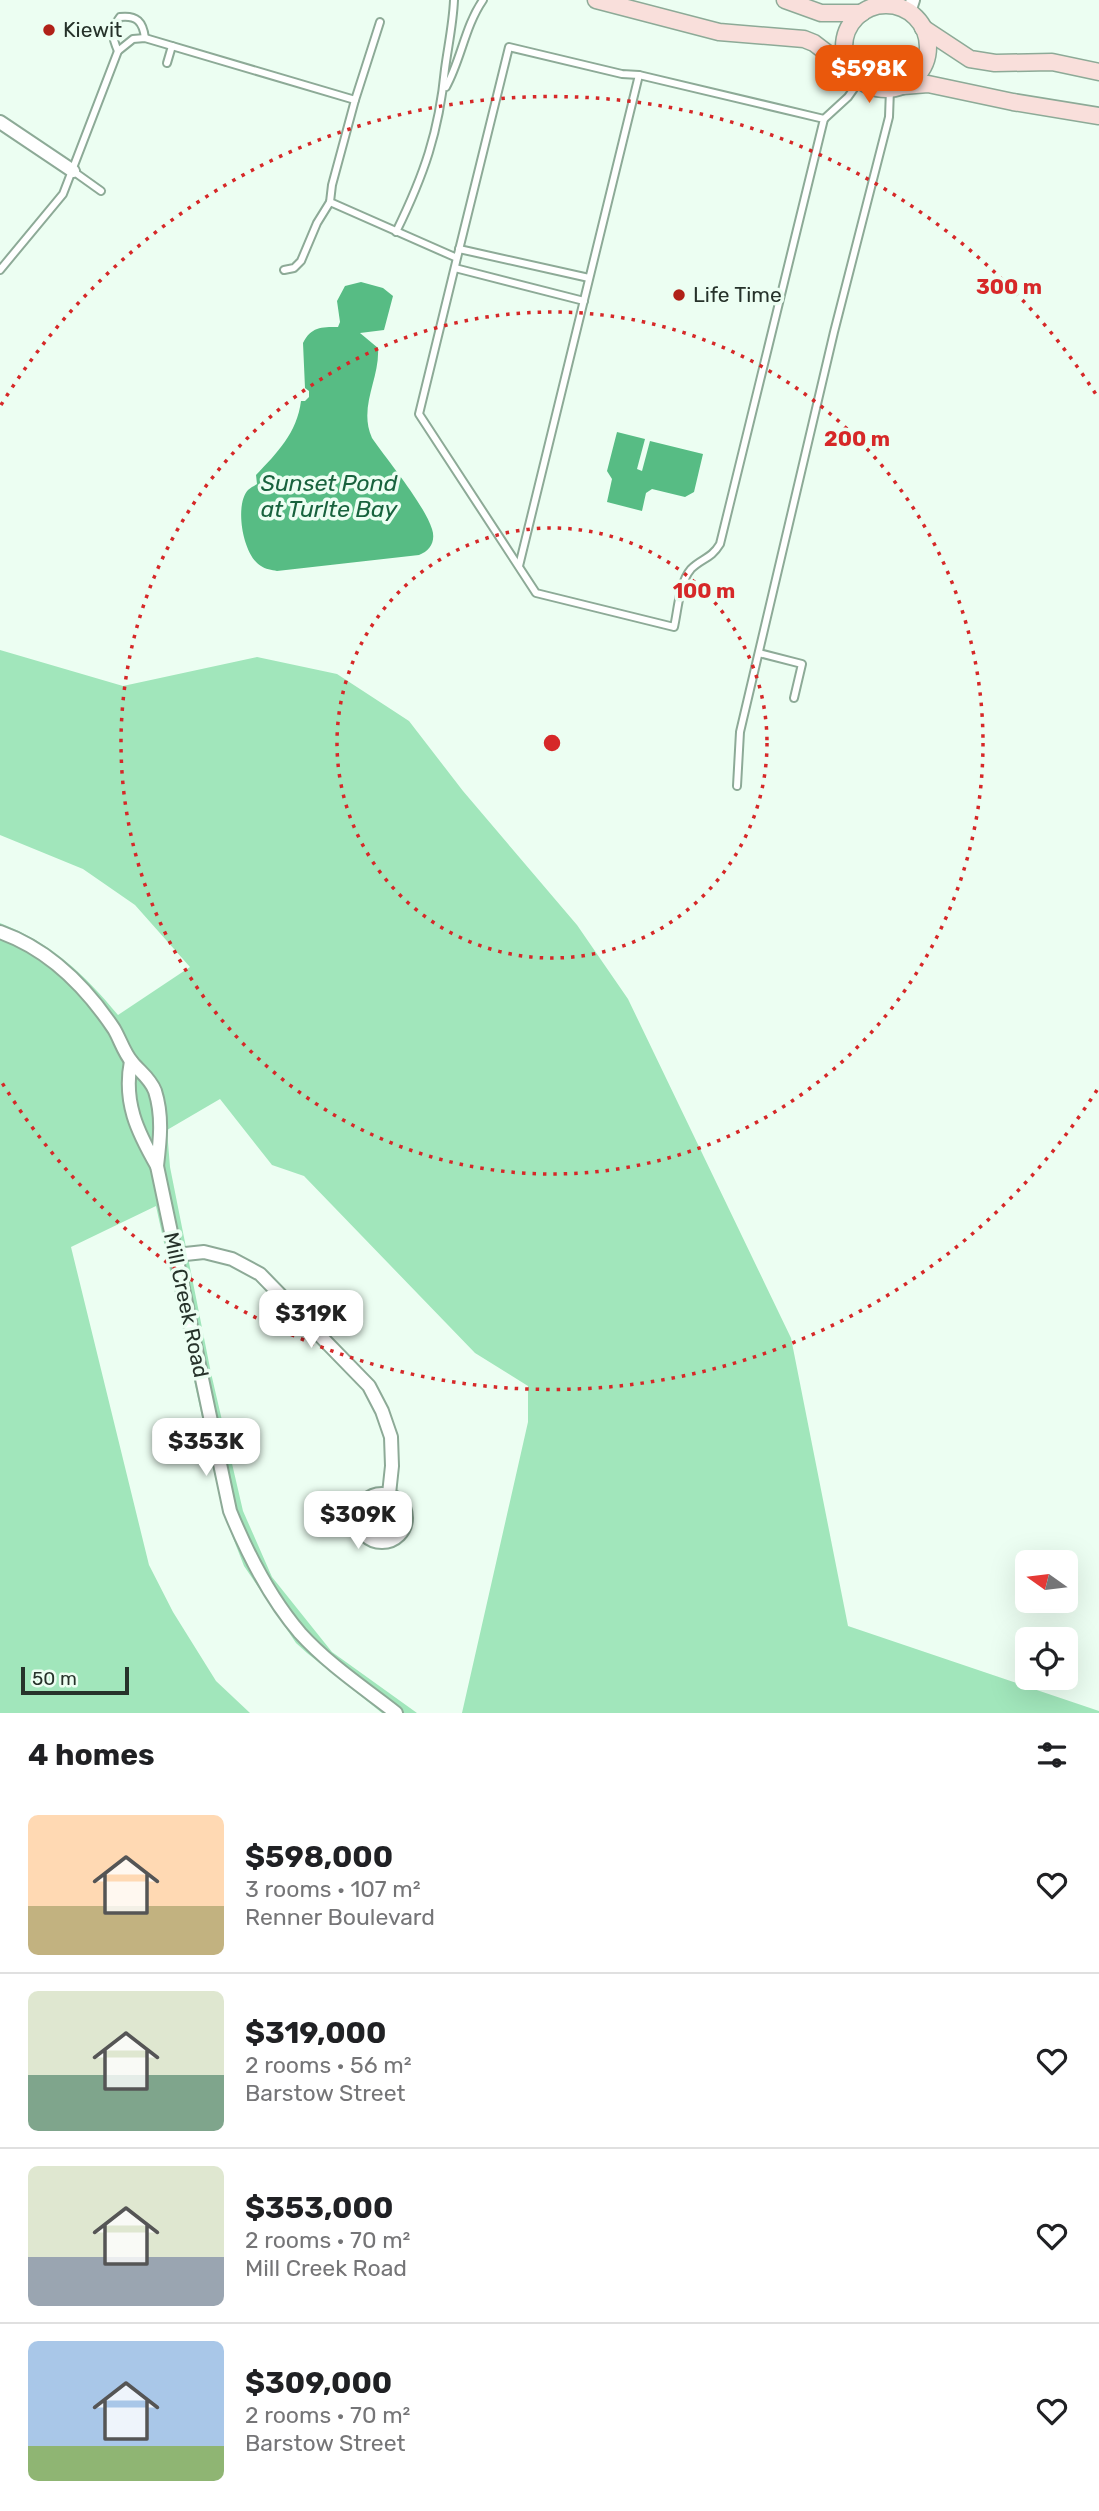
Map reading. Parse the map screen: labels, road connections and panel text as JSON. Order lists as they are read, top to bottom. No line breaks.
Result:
{"streets":{"street":["Mill Creek Road"]},"water":["Sunset Pond at Turlte Bay"],"places":["Kiewit","Life Time"],"scale_bar":"50 m","north":"left","page":{"price":["$598K","$319K","$353K","$309K"],"scale":"50 m","heading":"4 homes","list":[{"name":"$598,000","note":"3 rooms · 107 m² · Renner Boulevard"},{"name":"$319,000","note":"2 rooms · 56 m² · Barstow Street"},{"name":"$353,000","note":"2 rooms · 70 m² · Mill Creek Road"},{"name":"$309,000","note":"2 rooms · 70 m² · Barstow Street"}]},"rings":["300 m","200 m","100 m"]}
